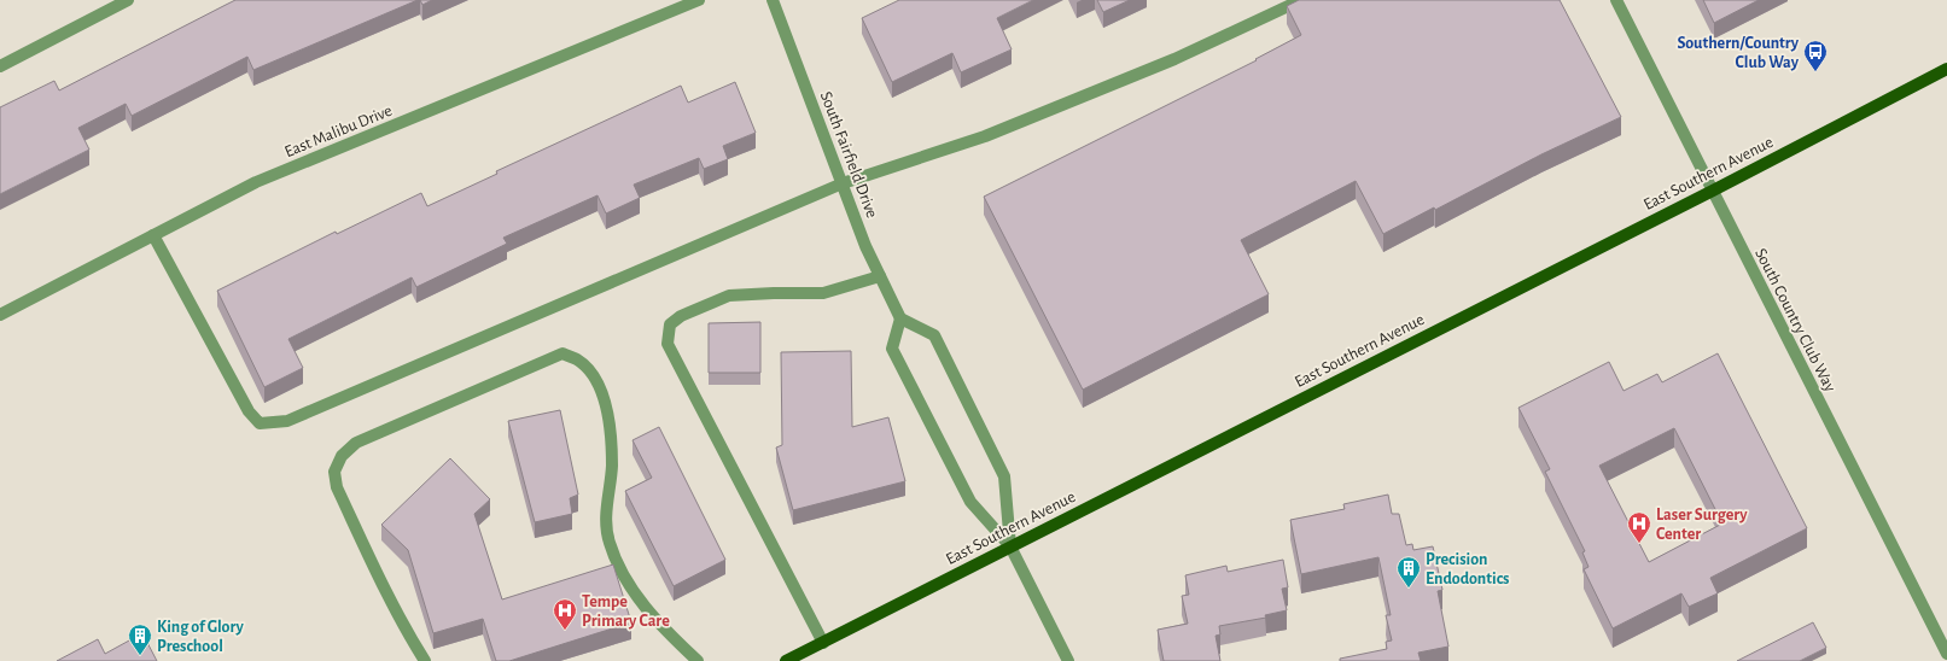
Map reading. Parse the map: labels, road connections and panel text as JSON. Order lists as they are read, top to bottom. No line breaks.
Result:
{"streets":{"main road":["East Southern Avenue"],"street":["East Malibu Drive","South Fairfield Drive","South Country Club Way"]},"crossings":[["East Southern Avenue","South Country Club Way"]],"places":{"bus stop":["Southern/Country Club Way"],"hospital":["Laser Surgery Center","Tempe Primary Care"],"building":["Precision Endodontics","King of Glory Preschool"]}}
